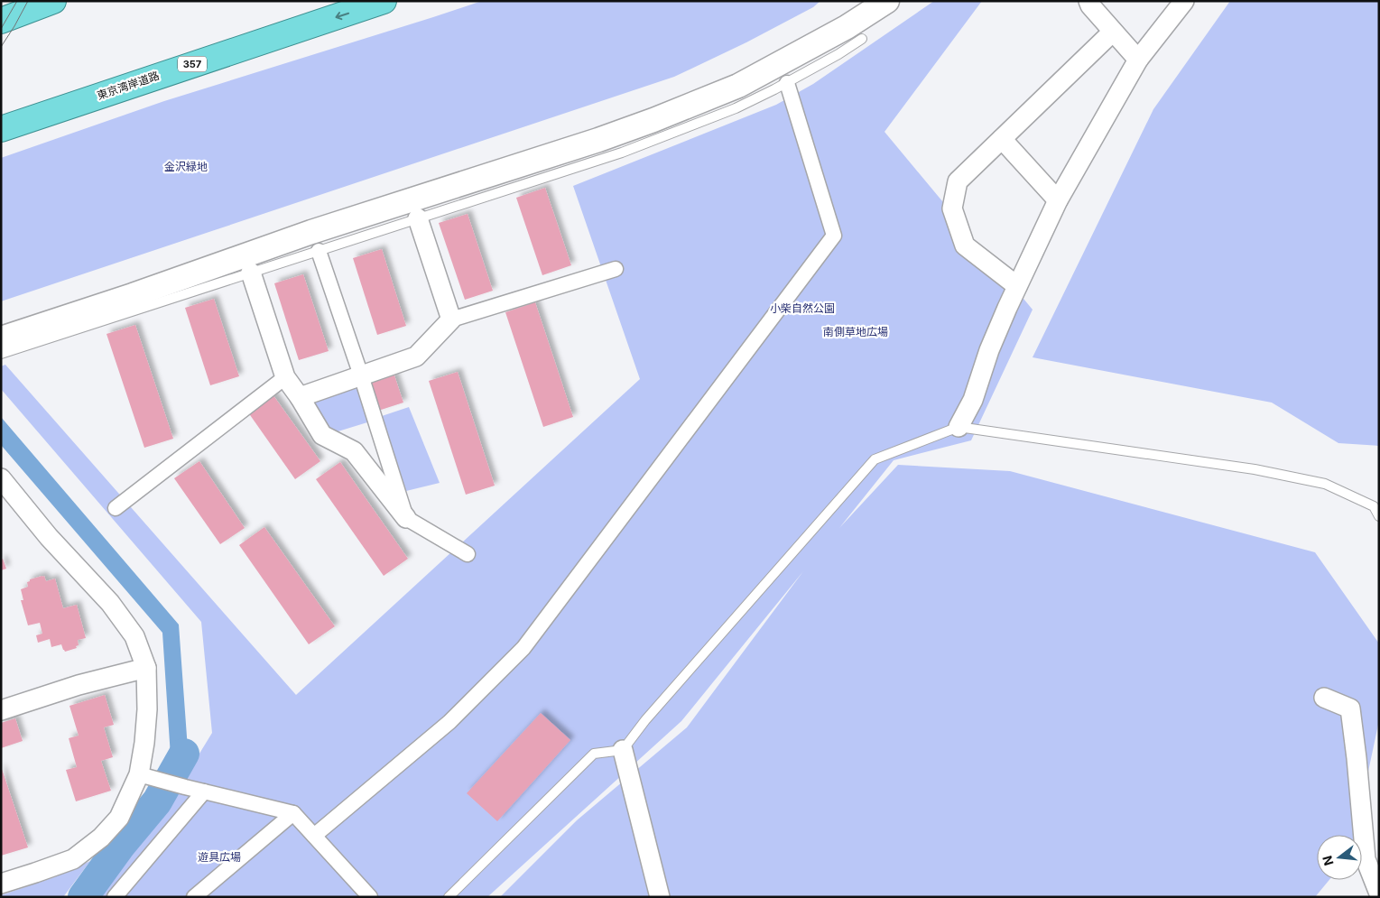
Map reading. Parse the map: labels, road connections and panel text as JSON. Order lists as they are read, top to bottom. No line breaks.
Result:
{"streets":{"highway":["357","東京湾岸道路"]},"crossings":[["357","東京湾岸道路"]],"one_way":["東京湾岸道路"],"parks":["金沢緑地","小柴自然公園","南側草地広場","遊具広場"],"north":"left"}
